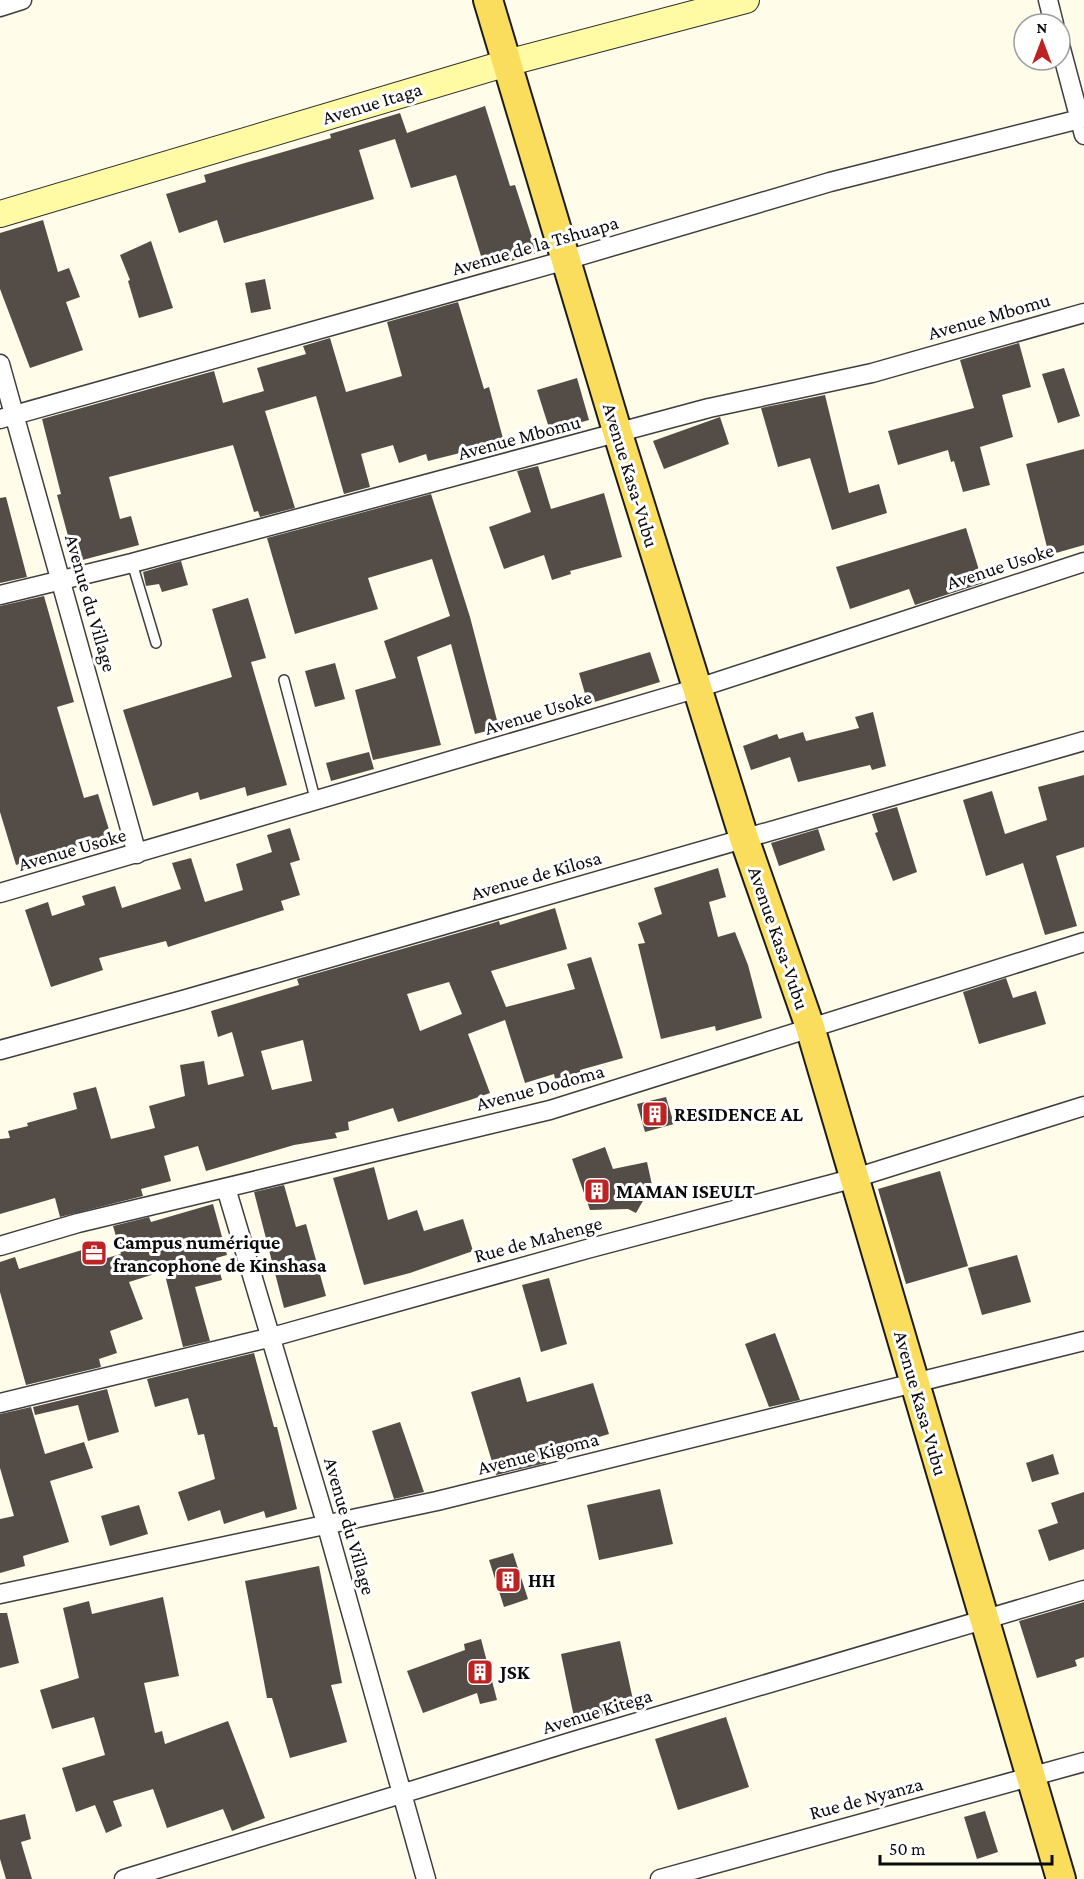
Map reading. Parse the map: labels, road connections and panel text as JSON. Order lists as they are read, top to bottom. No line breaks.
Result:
{"streets":{"main road":["Avenue Kasa-Vubu"],"street":["Avenue Itaga","Avenue de la Tshuapa","Avenue Mbomu","Avenue Usoke","Avenue du Village","Avenue de Kilosa","Avenue Dodoma","Rue de Mahenge","Avenue Kigoma","Avenue Kitega","Rue de Nyanza"]},"crossings":[["Avenue Itaga","Avenue Kasa-Vubu"],["Avenue de la Tshuapa","Avenue Kasa-Vubu"],["Avenue de la Tshuapa","Avenue du Village"],["Avenue Mbomu","Avenue Kasa-Vubu"],["Avenue Mbomu","Avenue du Village"],["Avenue Kasa-Vubu","Avenue Usoke"],["Avenue Kasa-Vubu","Avenue de Kilosa"],["Avenue Kasa-Vubu","Avenue Dodoma"],["Avenue Kasa-Vubu","Rue de Mahenge"],["Avenue Kasa-Vubu","Avenue Kigoma"],["Avenue Kasa-Vubu","Avenue Kitega"],["Avenue Kasa-Vubu","Rue de Nyanza"],["Avenue Usoke","Avenue du Village"],["Avenue du Village","Avenue Dodoma"],["Avenue du Village","Rue de Mahenge"],["Avenue du Village","Avenue Kigoma"],["Avenue du Village","Avenue Kitega"]],"places":{"building":["RESIDENCE AL","MAMAN ISEULT","HH","JSK"],"office":["Campus numérique francophone de Kinshasa"]},"scale_bar":"50 m","north":"top"}
